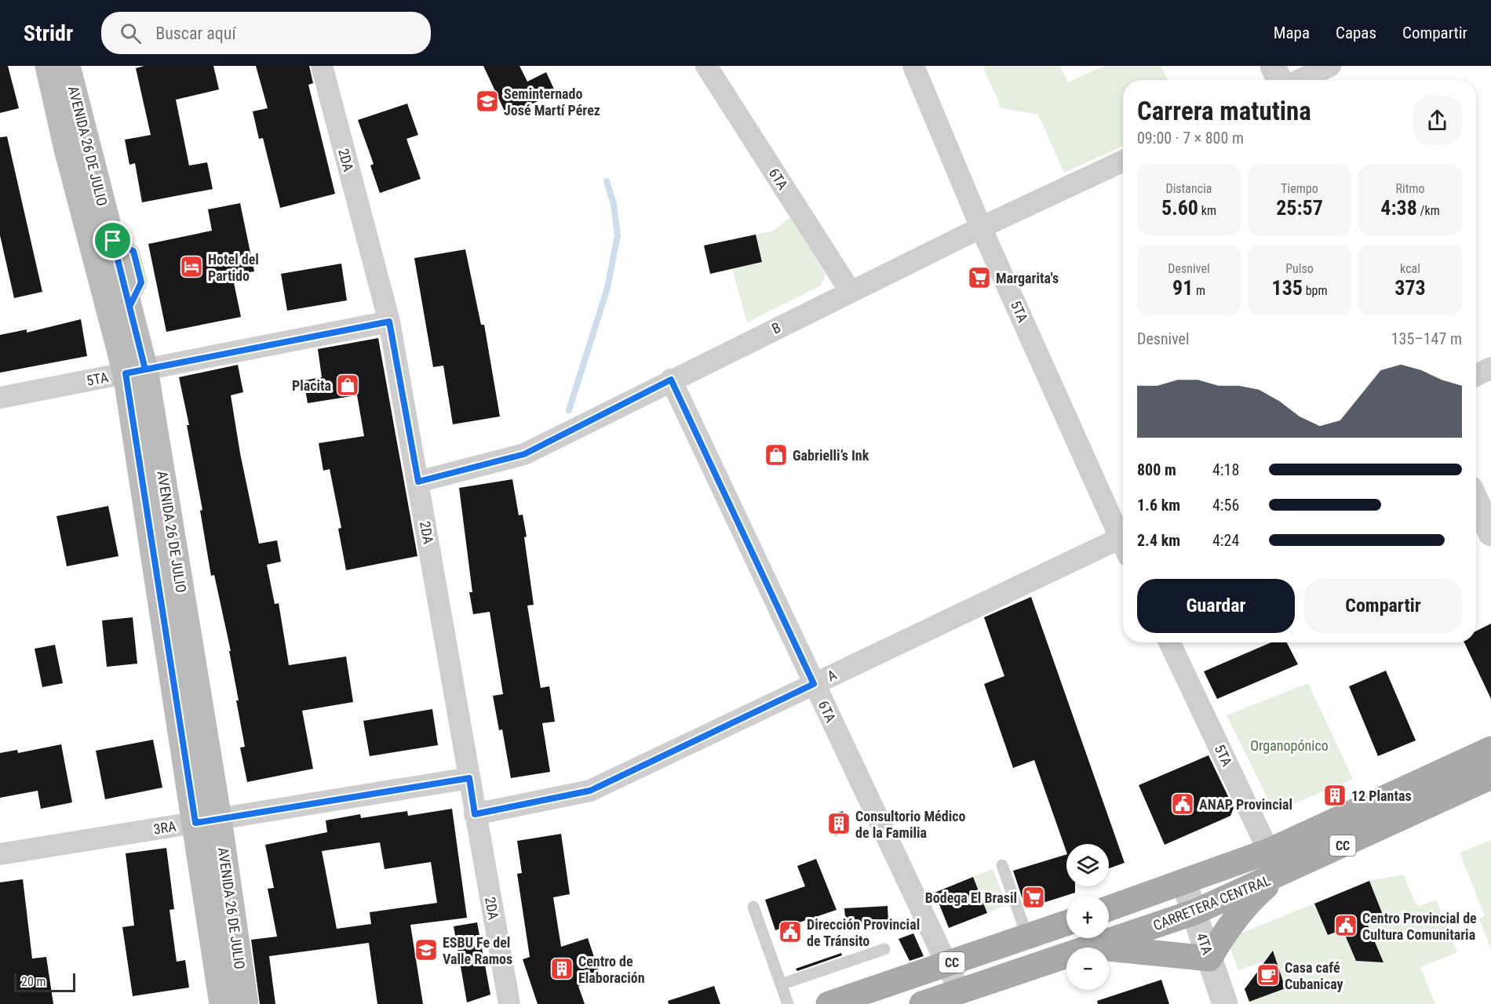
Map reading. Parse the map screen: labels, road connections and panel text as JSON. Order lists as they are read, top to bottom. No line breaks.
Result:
{"streets":{"main road":["AVENIDA 26 DE JULIO","CC","CARRETERA CENTRAL"],"street":["2DA","6TA","5TA","B","A","3RA","4TA"]},"crossings":[["AVENIDA 26 DE JULIO","5TA"],["AVENIDA 26 DE JULIO","3RA"],["2DA","5TA"],["2DA","B"],["2DA","A"],["2DA","3RA"],["6TA","B"],["6TA","A"],["6TA","CC"],["6TA","CARRETERA CENTRAL"],["5TA","B"],["5TA","CARRETERA CENTRAL"],["CARRETERA CENTRAL","4TA"]],"parks":["Organopónico"],"places":{"school or university":["Seminternado José Martí Pérez","ESBU Fe del Valle Ramos"],"hotel":["Hotel del Partido"],"supermarket":["Margarita's","Bodega El Brasil"],"shop":["Placita","Gabrielli’s Ink"],"building":["12 Plantas","Consultorio Médico de la Familia","Centro de Elaboración"],"public building":["ANAP Provincial","Centro Provincial de Cultura Comunitaria","Dirección Provincial de Tránsito"],"cafe":["Casa café Cubanicay"]},"scale_bar":"20 m","page":{"header":"Stridr","search":"Buscar aquí","nav":["Mapa","Capas","Compartir"],"heading":["Carrera matutina","09:00 · 7 × 800 m"],"stats":[["Distancia","5.60 km"],["Tiempo","25:57"],["Ritmo","4:38 /km"],["Desnivel","91 m"],["Pulso","135 bpm"],["kcal","373"]],"chart":["Desnivel","135–147 m"],"list":[{"name":"800 m","note":"4:18"},{"name":"1.6 km","note":"4:56"},{"name":"2.4 km","note":"4:24"}],"buttons":["Guardar","Compartir"],"map_buttons":["+","−"],"scale":"20 m"}}
